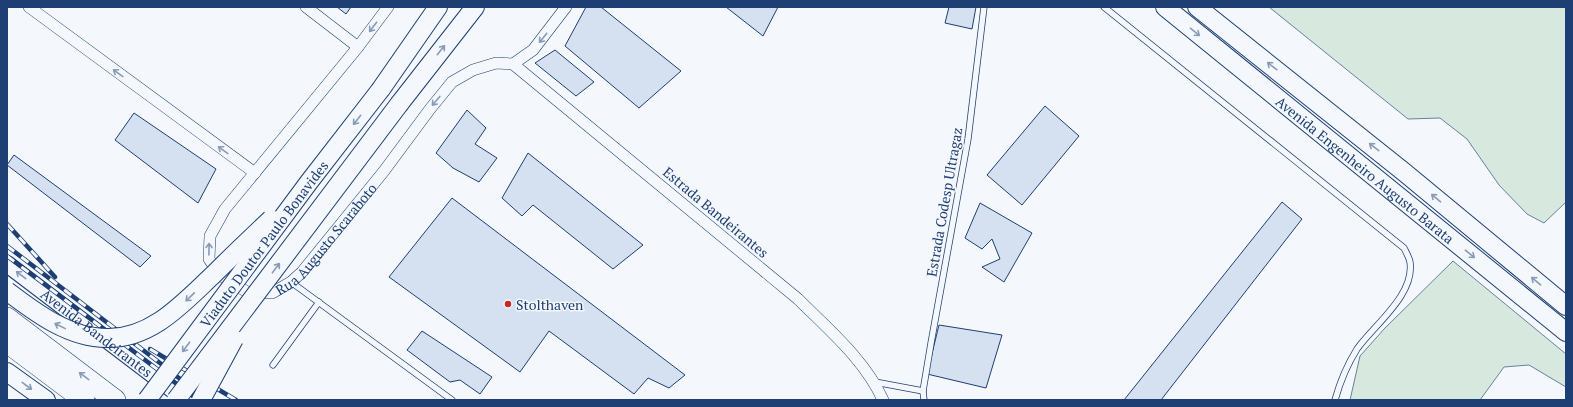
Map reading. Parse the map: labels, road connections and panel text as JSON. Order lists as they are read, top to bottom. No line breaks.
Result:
{"streets":{"main road":["Avenida Engenheiro Augusto Barata","Viaduto Doutor Paulo Bonavides","Avenida Bandeirantes"],"street":["Estrada Bandeirantes","Rua Augusto Scaraboto"],"lane":["Estrada Codesp Ultragaz"]},"crossings":[["Estrada Bandeirantes","Rua Augusto Scaraboto"]],"one_way":["Avenida Bandeirantes"],"places":["Stolthaven"]}
